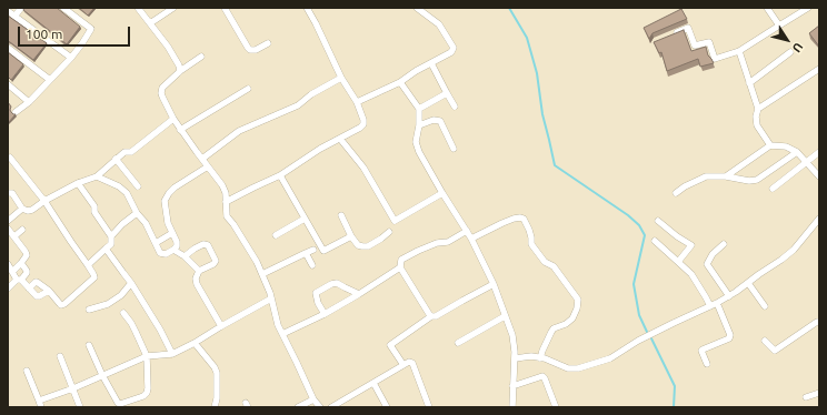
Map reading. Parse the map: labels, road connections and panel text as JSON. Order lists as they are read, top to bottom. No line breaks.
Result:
{"scale_bar":"100 m","north":"bottom right"}
